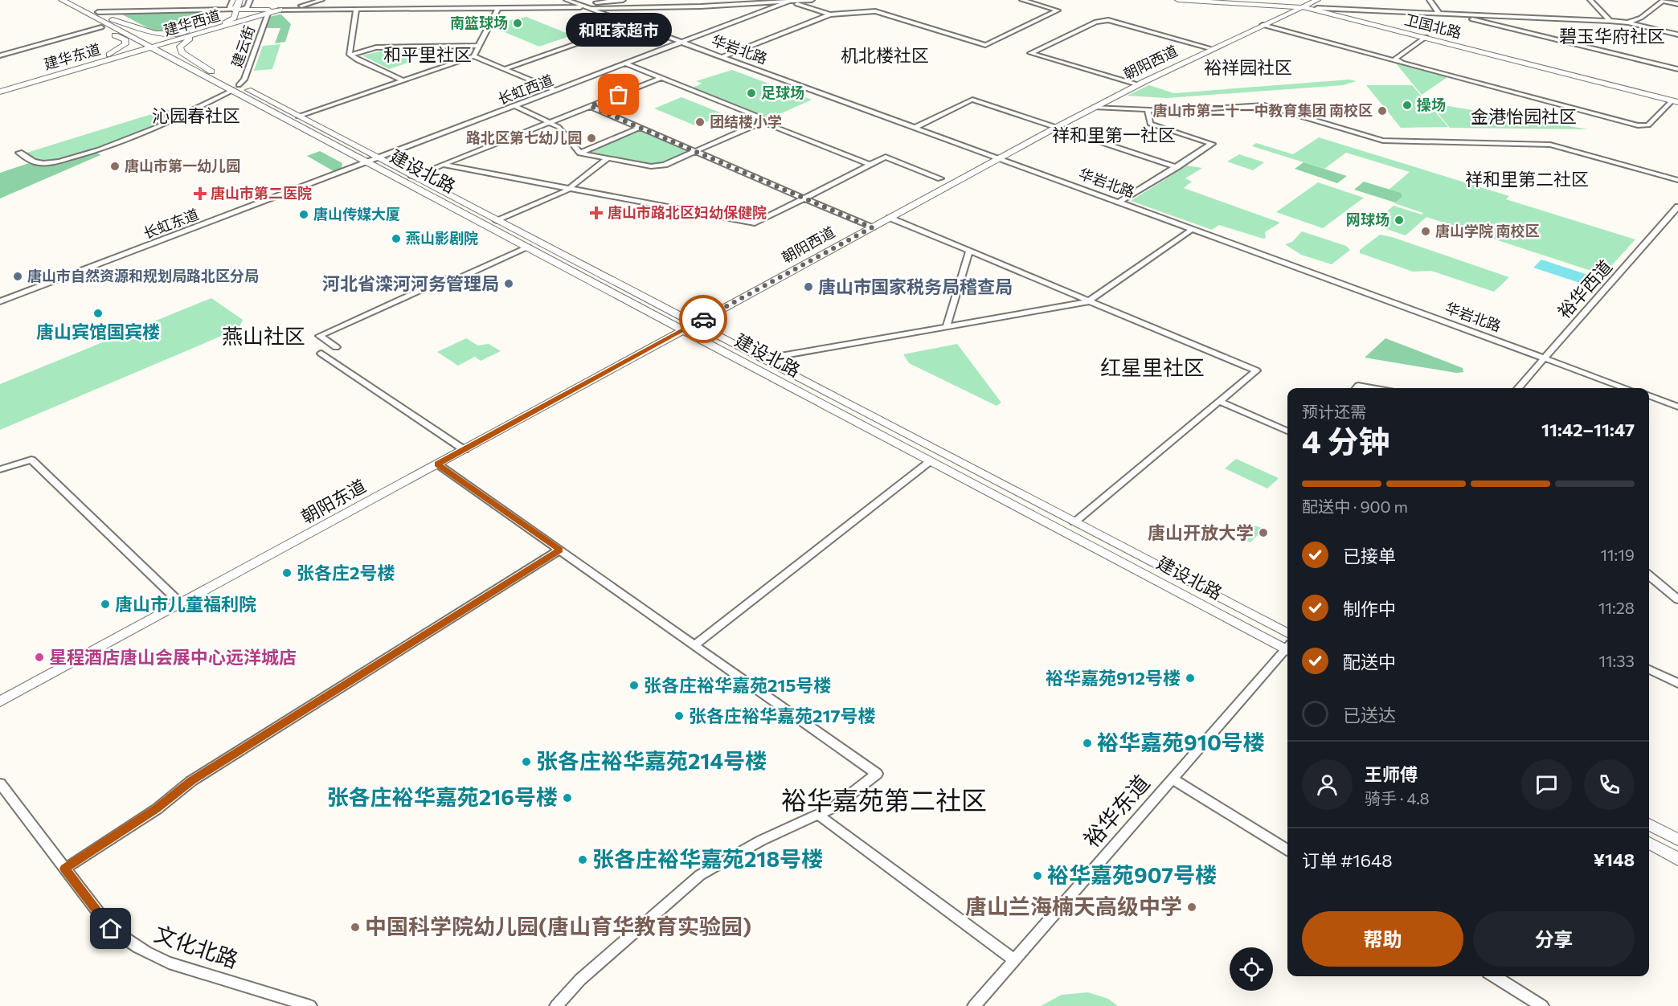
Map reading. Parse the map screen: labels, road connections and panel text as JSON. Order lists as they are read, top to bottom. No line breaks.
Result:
{"streets":{"main road":["建华西道","卫国北路","建华东道","朝阳西道","建设北路","朝阳东道"],"street":["建云街","华岩北路","长虹西道","长虹东道","裕华西道","裕华东道","文化北路"]},"crossings":[["建华西道","建云街"],["建华西道","建华东道"],["建华西道","建设北路"],["卫国北路","朝阳西道"],["建云街","建设北路"],["华岩北路","朝阳西道"],["华岩北路","长虹西道"],["华岩北路","裕华西道"],["建华东道","建设北路"],["朝阳西道","建设北路"],["朝阳西道","朝阳东道"],["长虹西道","建设北路"],["长虹西道","长虹东道"],["建设北路","长虹东道"],["建设北路","朝阳东道"]],"districts":["碧玉华府社区","和平里社区","机北楼社区","裕祥园社区","沁园春社区","金港怡园社区","祥和里第一社区","祥和里第二社区","燕山社区","红星里社区","裕华嘉苑第二社区"],"places":{"other":["南篮球场","足球场","和旺家超市","操场","唐山市第二十一中教育集团 南校区","团结楼小学","路北区第七幼儿园","唐山市第一幼儿园","唐山传媒大厦","网球场","唐山学院 南校区","燕山影剧院","唐山市自然资源和规划局路北区分局","河北省滦河河务管理局","唐山市国家税务局稽查局","唐山宾馆国宾楼","唐山开放大学","张各庄2号楼","唐山市儿童福利院","星程酒店唐山会展中心远洋城店","裕华嘉苑912号楼","张各庄裕华嘉苑215号楼","张各庄裕华嘉苑217号楼","裕华嘉苑910号楼","张各庄裕华嘉苑214号楼","张各庄裕华嘉苑216号楼","张各庄裕华嘉苑218号楼","裕华嘉苑907号楼","唐山兰海楠天高级中学","中国科学院幼儿园(唐山育华教育实验园)"],"health":["唐山市第二医院","唐山市路北区妇幼保健院"]},"page":{"bubble":"和旺家超市","heading":["4 分钟","预计还需","11:42–11:47"],"panel":["王师傅","骑手 · 4.8","订单 #1648","¥148"],"bar":"配送中 · 900 m","list":[["已接单","11:19"],["制作中","11:28"],["配送中","11:33"],"已送达"],"buttons":["帮助","分享"]}}
